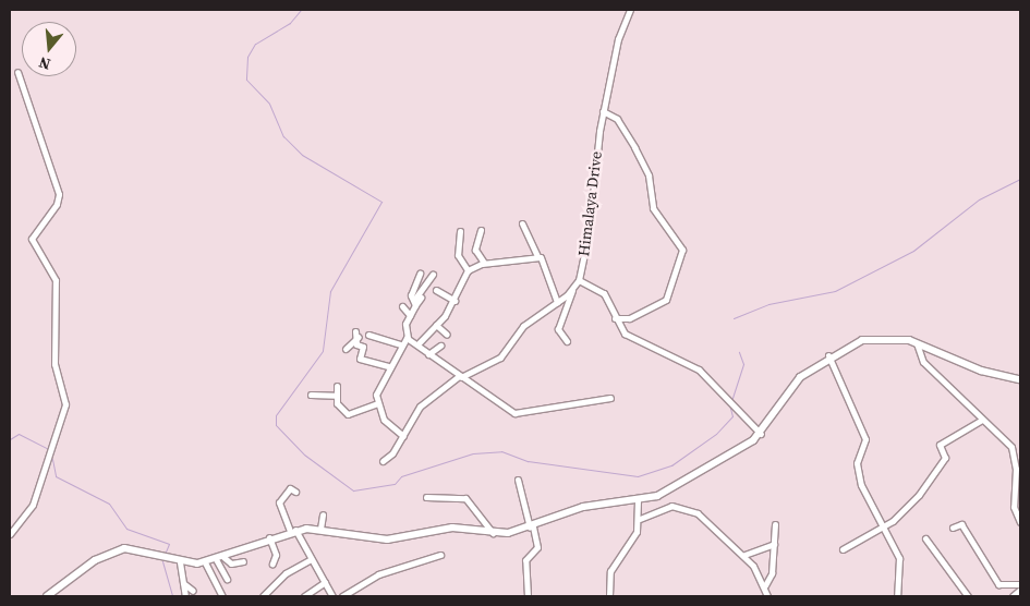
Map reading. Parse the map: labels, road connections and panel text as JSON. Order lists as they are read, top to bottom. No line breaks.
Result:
{"streets":{"street":["Himalaya Drive"]},"north":"bottom"}
